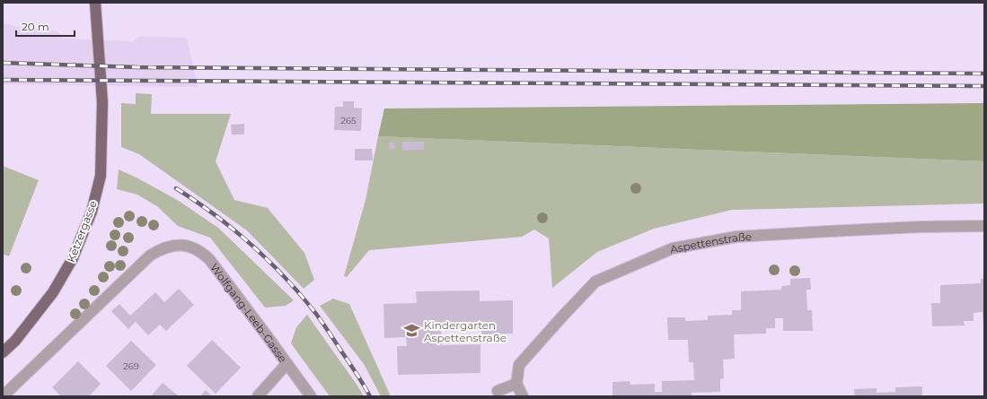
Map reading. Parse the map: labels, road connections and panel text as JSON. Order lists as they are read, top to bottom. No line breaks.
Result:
{"streets":{"main road":["Ketzergasse"],"street":["Aspettenstraße","Wolfgang-Leeb-Gasse"]},"places":{"school or university":["Kindergarten Aspettenstraße"]},"house_numbers":["265","269"],"scale_bar":"20 m"}
